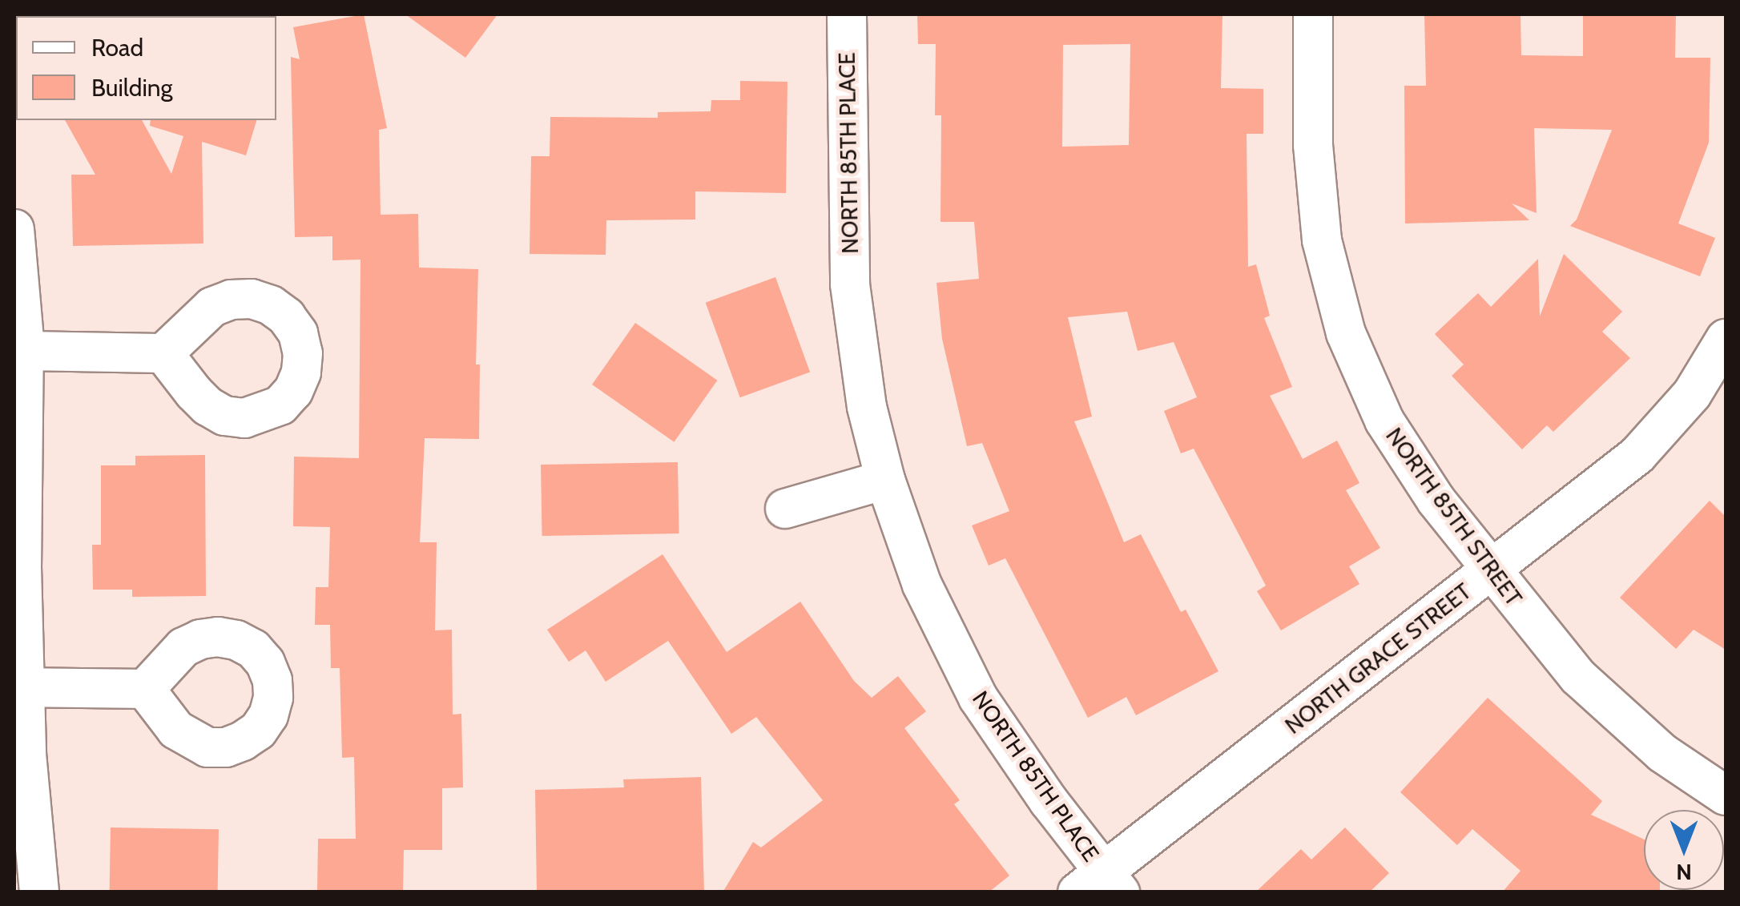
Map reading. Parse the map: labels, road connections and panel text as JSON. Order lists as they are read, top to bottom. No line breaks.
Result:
{"streets":{"street":["NORTH 85TH PLACE","NORTH 85TH STREET","NORTH GRACE STREET"]},"crossings":[["NORTH 85TH PLACE","NORTH GRACE STREET"],["NORTH 85TH STREET","NORTH GRACE STREET"]],"legend":["Road","Building"],"north":"bottom"}
